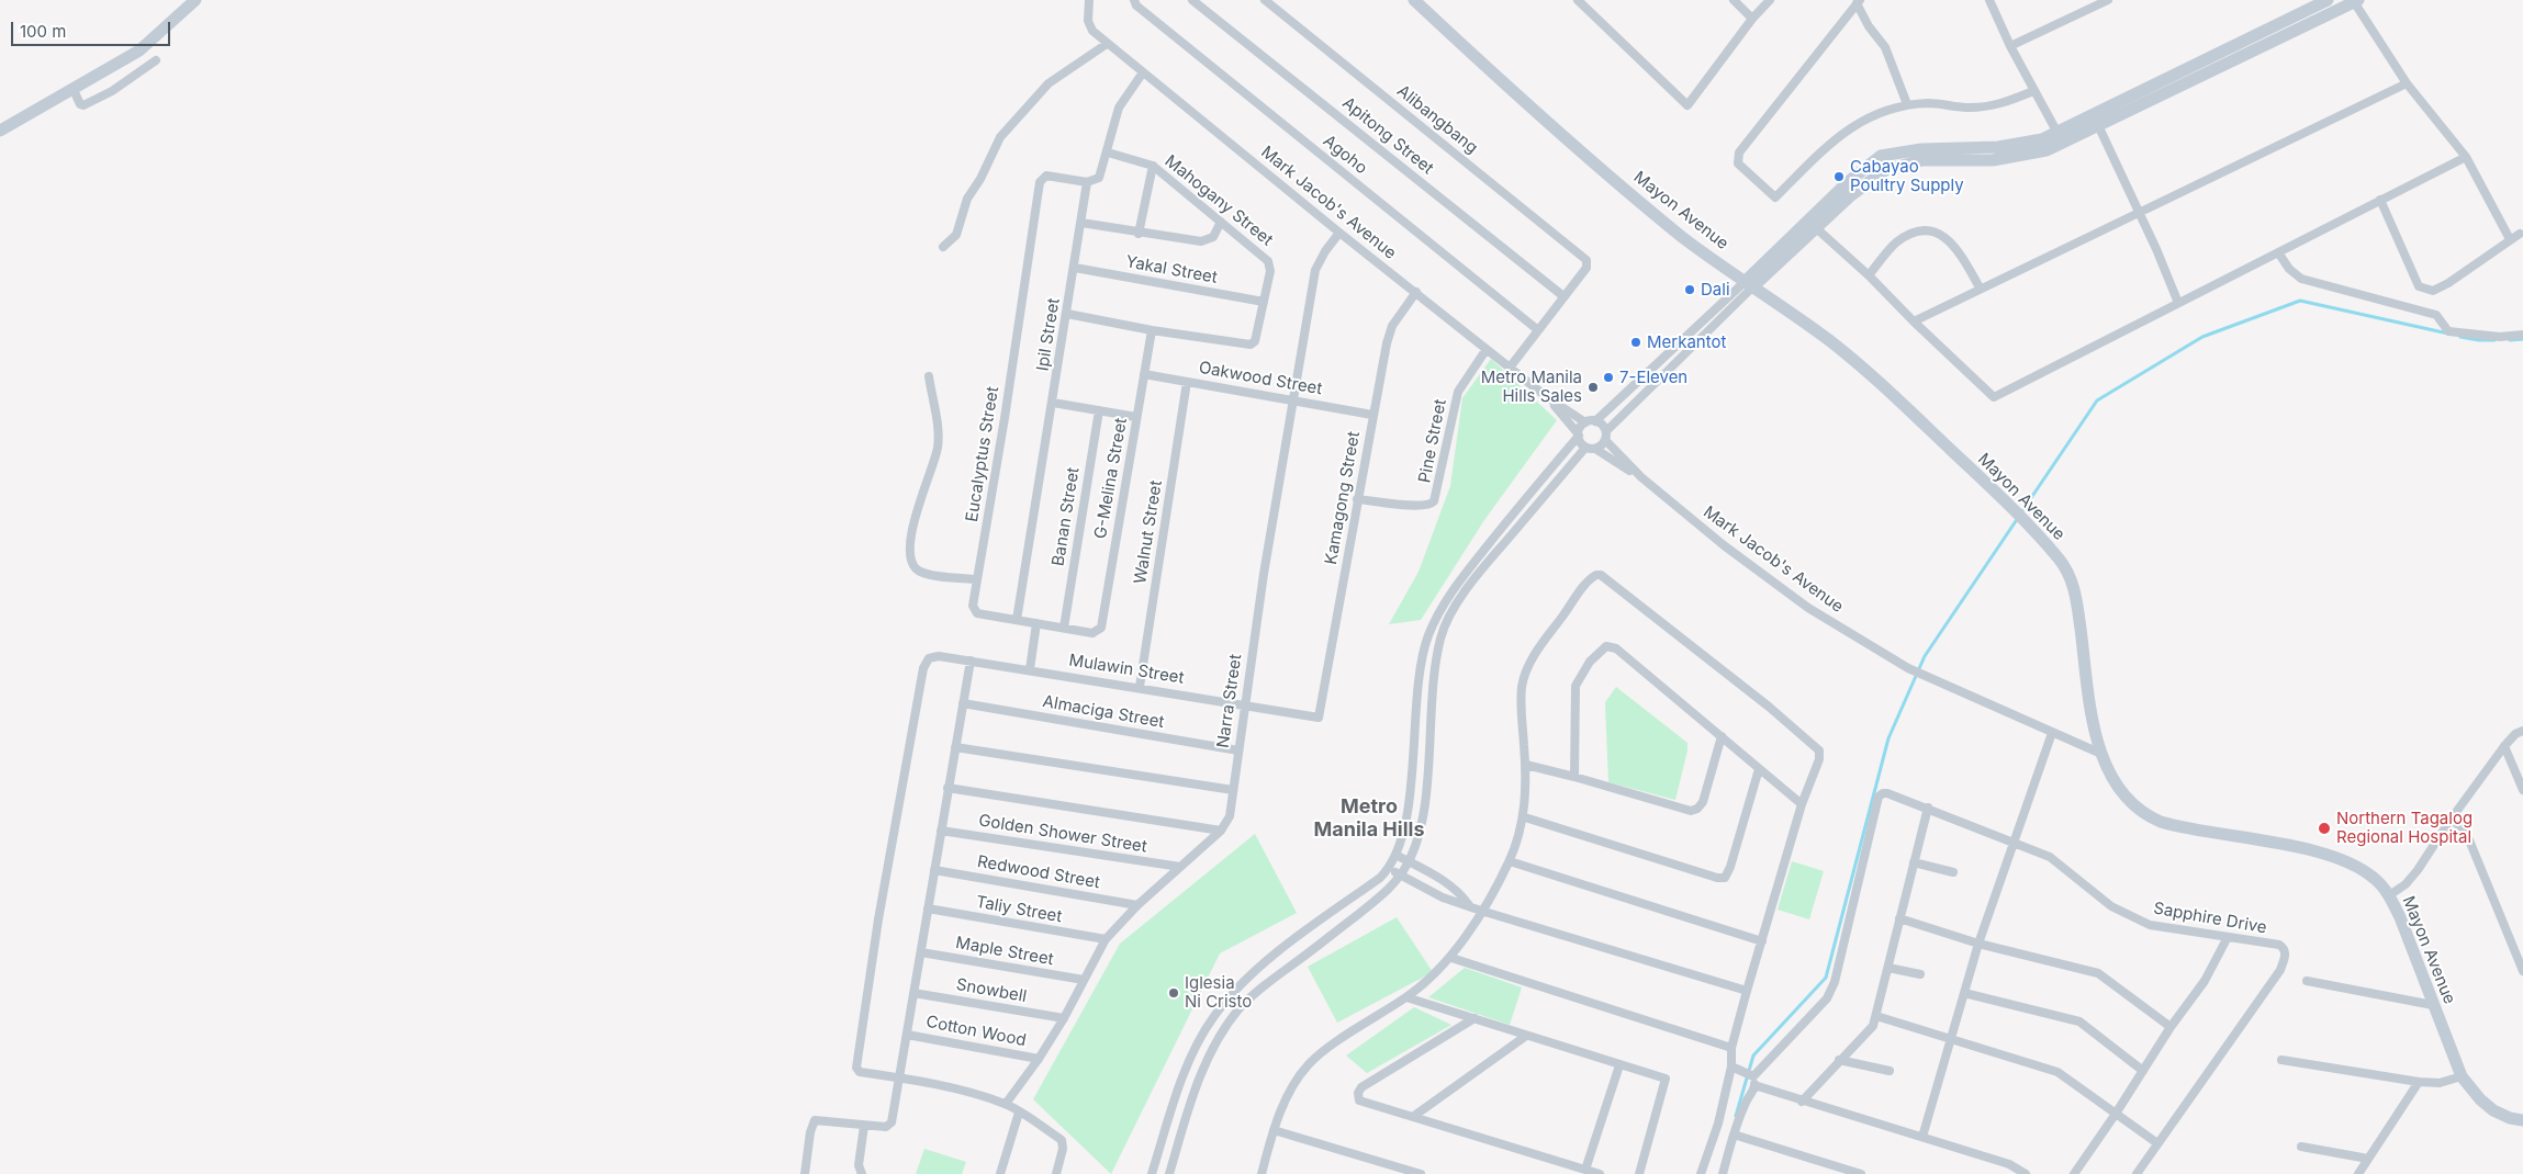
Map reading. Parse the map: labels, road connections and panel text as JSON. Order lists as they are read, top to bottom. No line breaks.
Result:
{"streets":{"main road":["Mayon Avenue"],"street":["Alibangbang","Apitong Street","Agoho","Mahogany Street","Mark Jacob's Avenue","Yakal Street","Ipil Street","Oakwood Street","Pine Street","Eucalyptus Street","G-Melina Street","Kamagong Street","Banan Street","Walnut Street","Mulawin Street","Narra Street","Almaciga Street","Golden Shower Street","Redwood Street","Taliy Street","Sapphire Drive","Maple Street","Snowbell","Cotton Wood"]},"crossings":[["Alibangbang","Apitong Street"],["Mahogany Street","Yakal Street"],["Mahogany Street","Ipil Street"],["Mahogany Street","G-Melina Street"],["Mark Jacob's Avenue","Mayon Avenue"],["Mark Jacob's Avenue","Pine Street"],["Mark Jacob's Avenue","Kamagong Street"],["Mark Jacob's Avenue","Narra Street"],["Yakal Street","Ipil Street"],["Ipil Street","Eucalyptus Street"],["Oakwood Street","G-Melina Street"],["Oakwood Street","Kamagong Street"],["Oakwood Street","Walnut Street"],["Oakwood Street","Narra Street"],["Pine Street","Kamagong Street"],["Eucalyptus Street","G-Melina Street"],["Eucalyptus Street","Banan Street"],["Kamagong Street","Mulawin Street"],["Walnut Street","Mulawin Street"],["Mulawin Street","Narra Street"],["Narra Street","Almaciga Street"],["Narra Street","Golden Shower Street"],["Narra Street","Redwood Street"],["Narra Street","Taliy Street"],["Narra Street","Maple Street"],["Narra Street","Snowbell"],["Narra Street","Cotton Wood"]],"districts":["Metro Manila Hills"],"places":["Cabayao Poultry Supply","Dali","Merkantot","7-Eleven","Metro Manila Hills Sales","Northern Tagalog Regional Hospital","Iglesia Ni Cristo"],"scale_bar":"100 m"}
